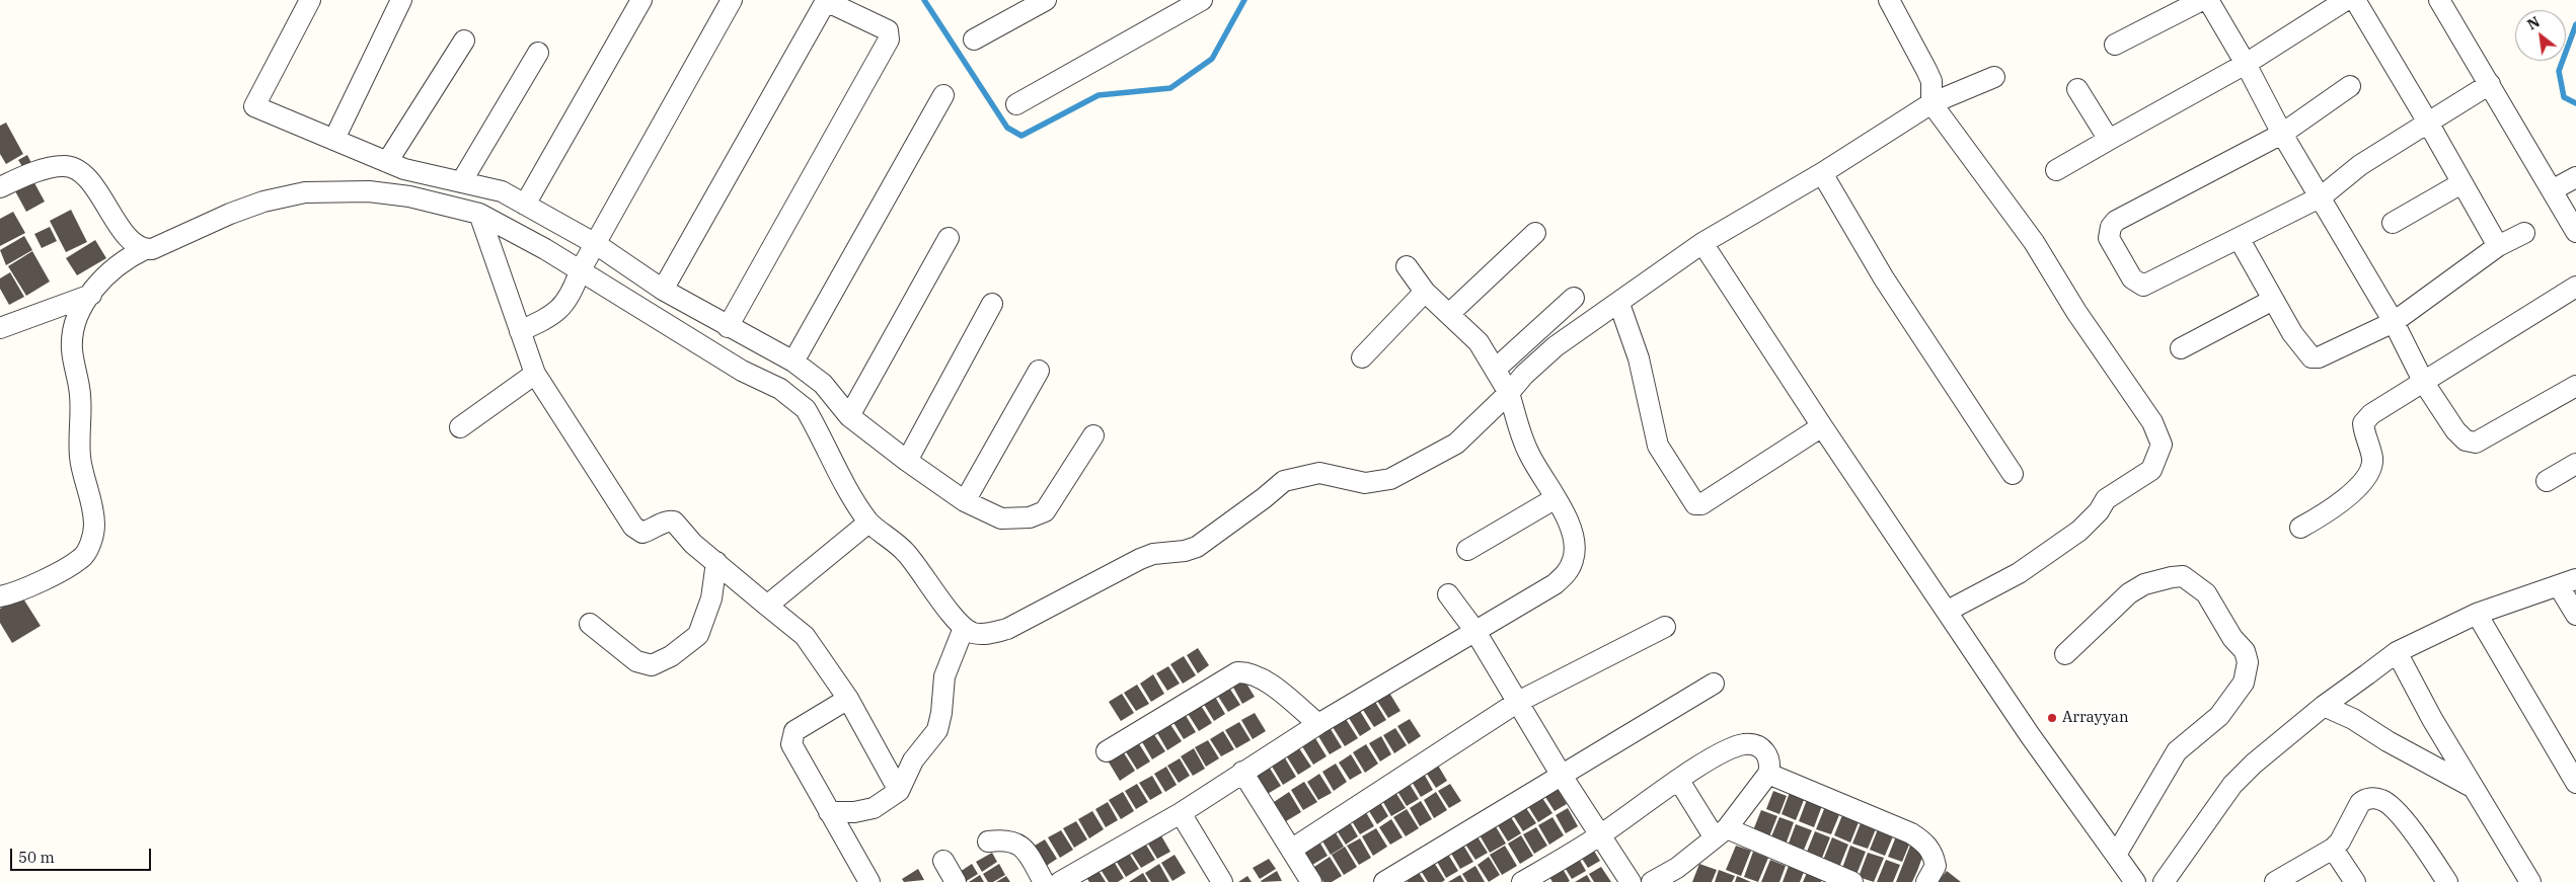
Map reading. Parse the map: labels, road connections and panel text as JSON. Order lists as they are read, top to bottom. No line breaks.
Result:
{"places":["Arrayyan"],"scale_bar":"50 m","north":"top left"}
